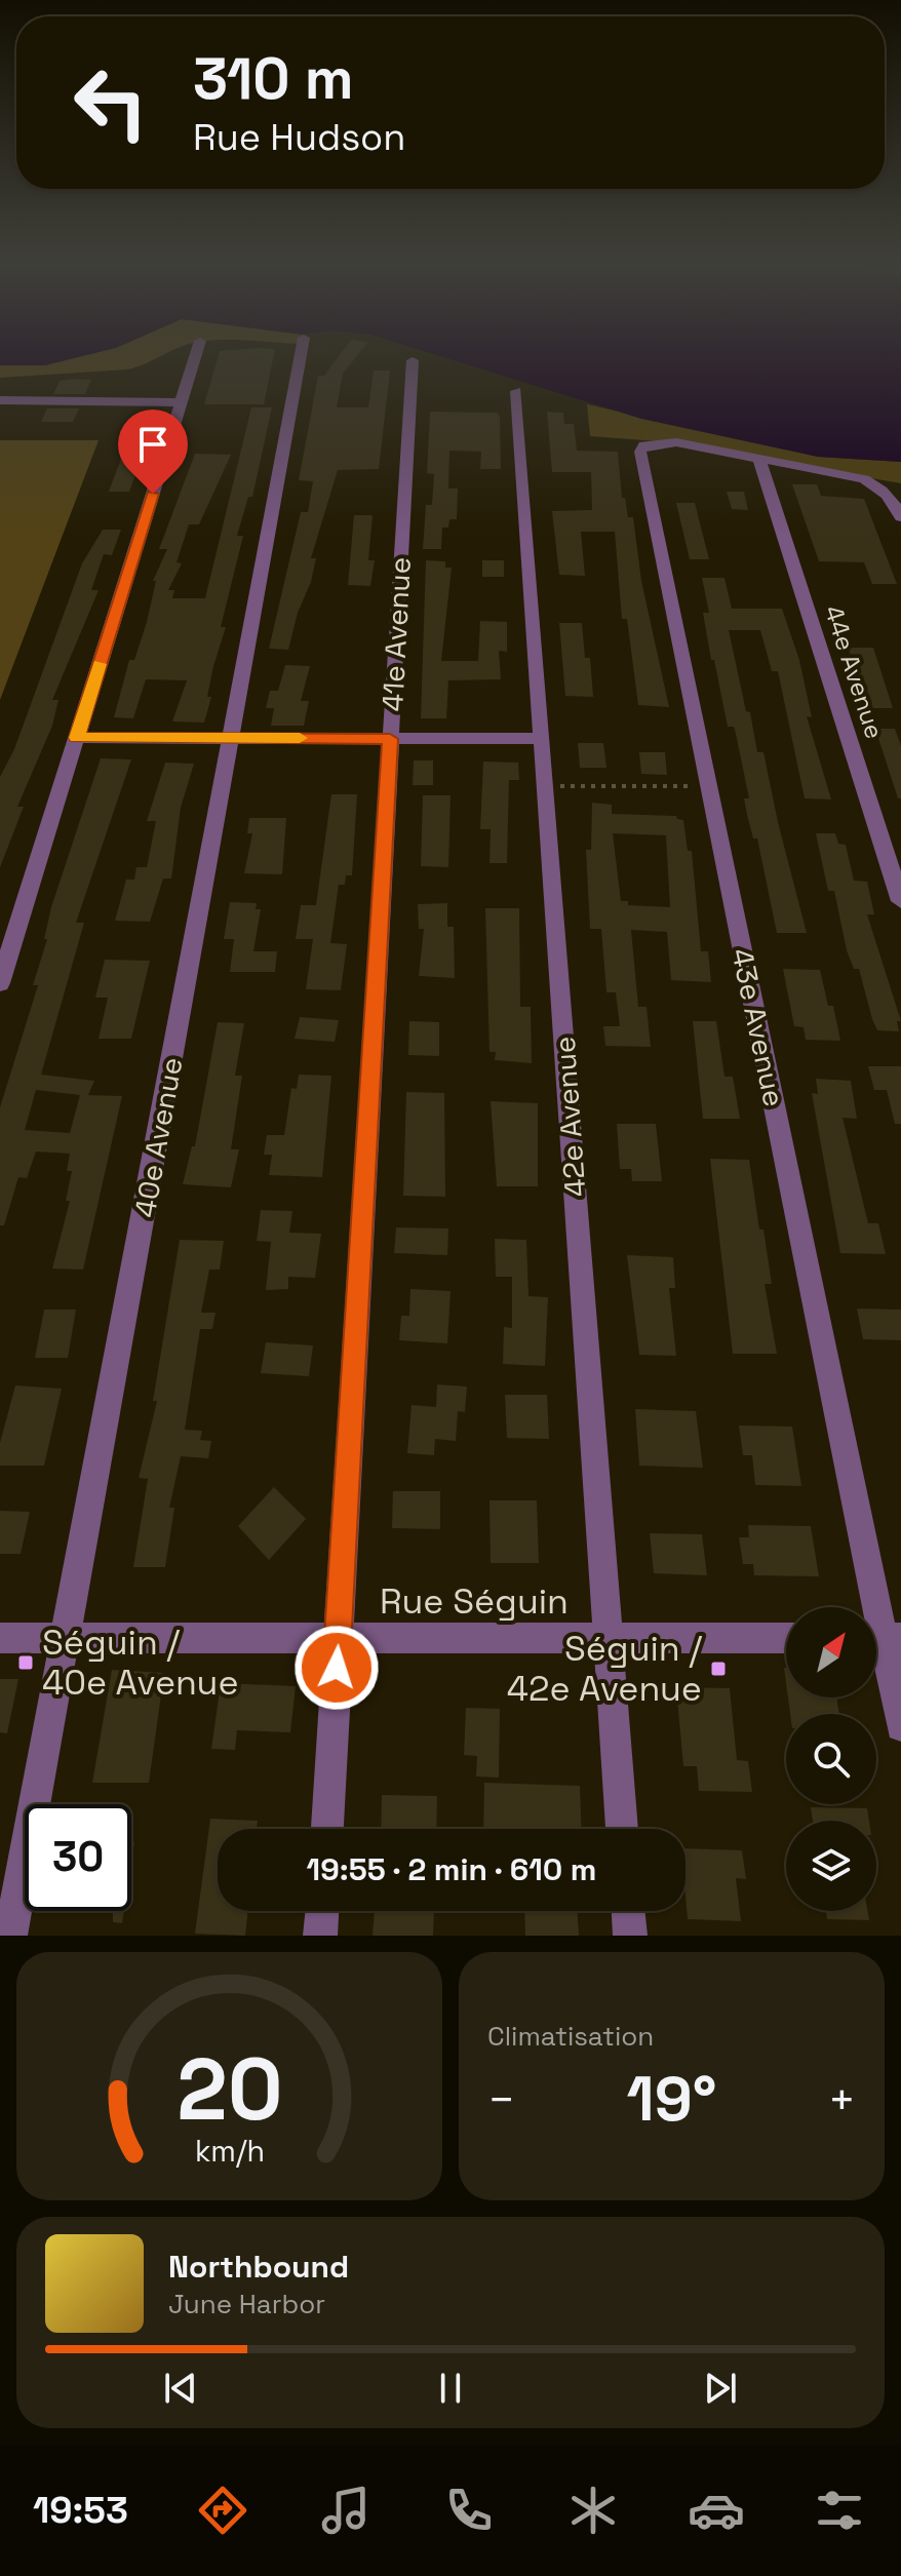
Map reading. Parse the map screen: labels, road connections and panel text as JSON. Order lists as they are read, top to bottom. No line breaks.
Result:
{"streets":{"street":["41e Avenue","44e Avenue","43e Avenue","42e Avenue","40e Avenue","Rue Séguin"]},"crossings":[["41e Avenue","Rue Séguin"],["44e Avenue","43e Avenue"],["42e Avenue","Rue Séguin"],["40e Avenue","Rue Séguin"]],"places":{"transit":["Séguin / 40e Avenue","Séguin / 42e Avenue"]},"north":"top right","page":{"turn":["310 m","Rue Hudson"],"limit":"30","trip":"19:55 · 2 min · 610 m","tile":"Climatisation","heat":["−","19°","+"],"song":["Northbound","June Harbor"],"tabs":"19:53","gauge":["20","km/h"]}}
